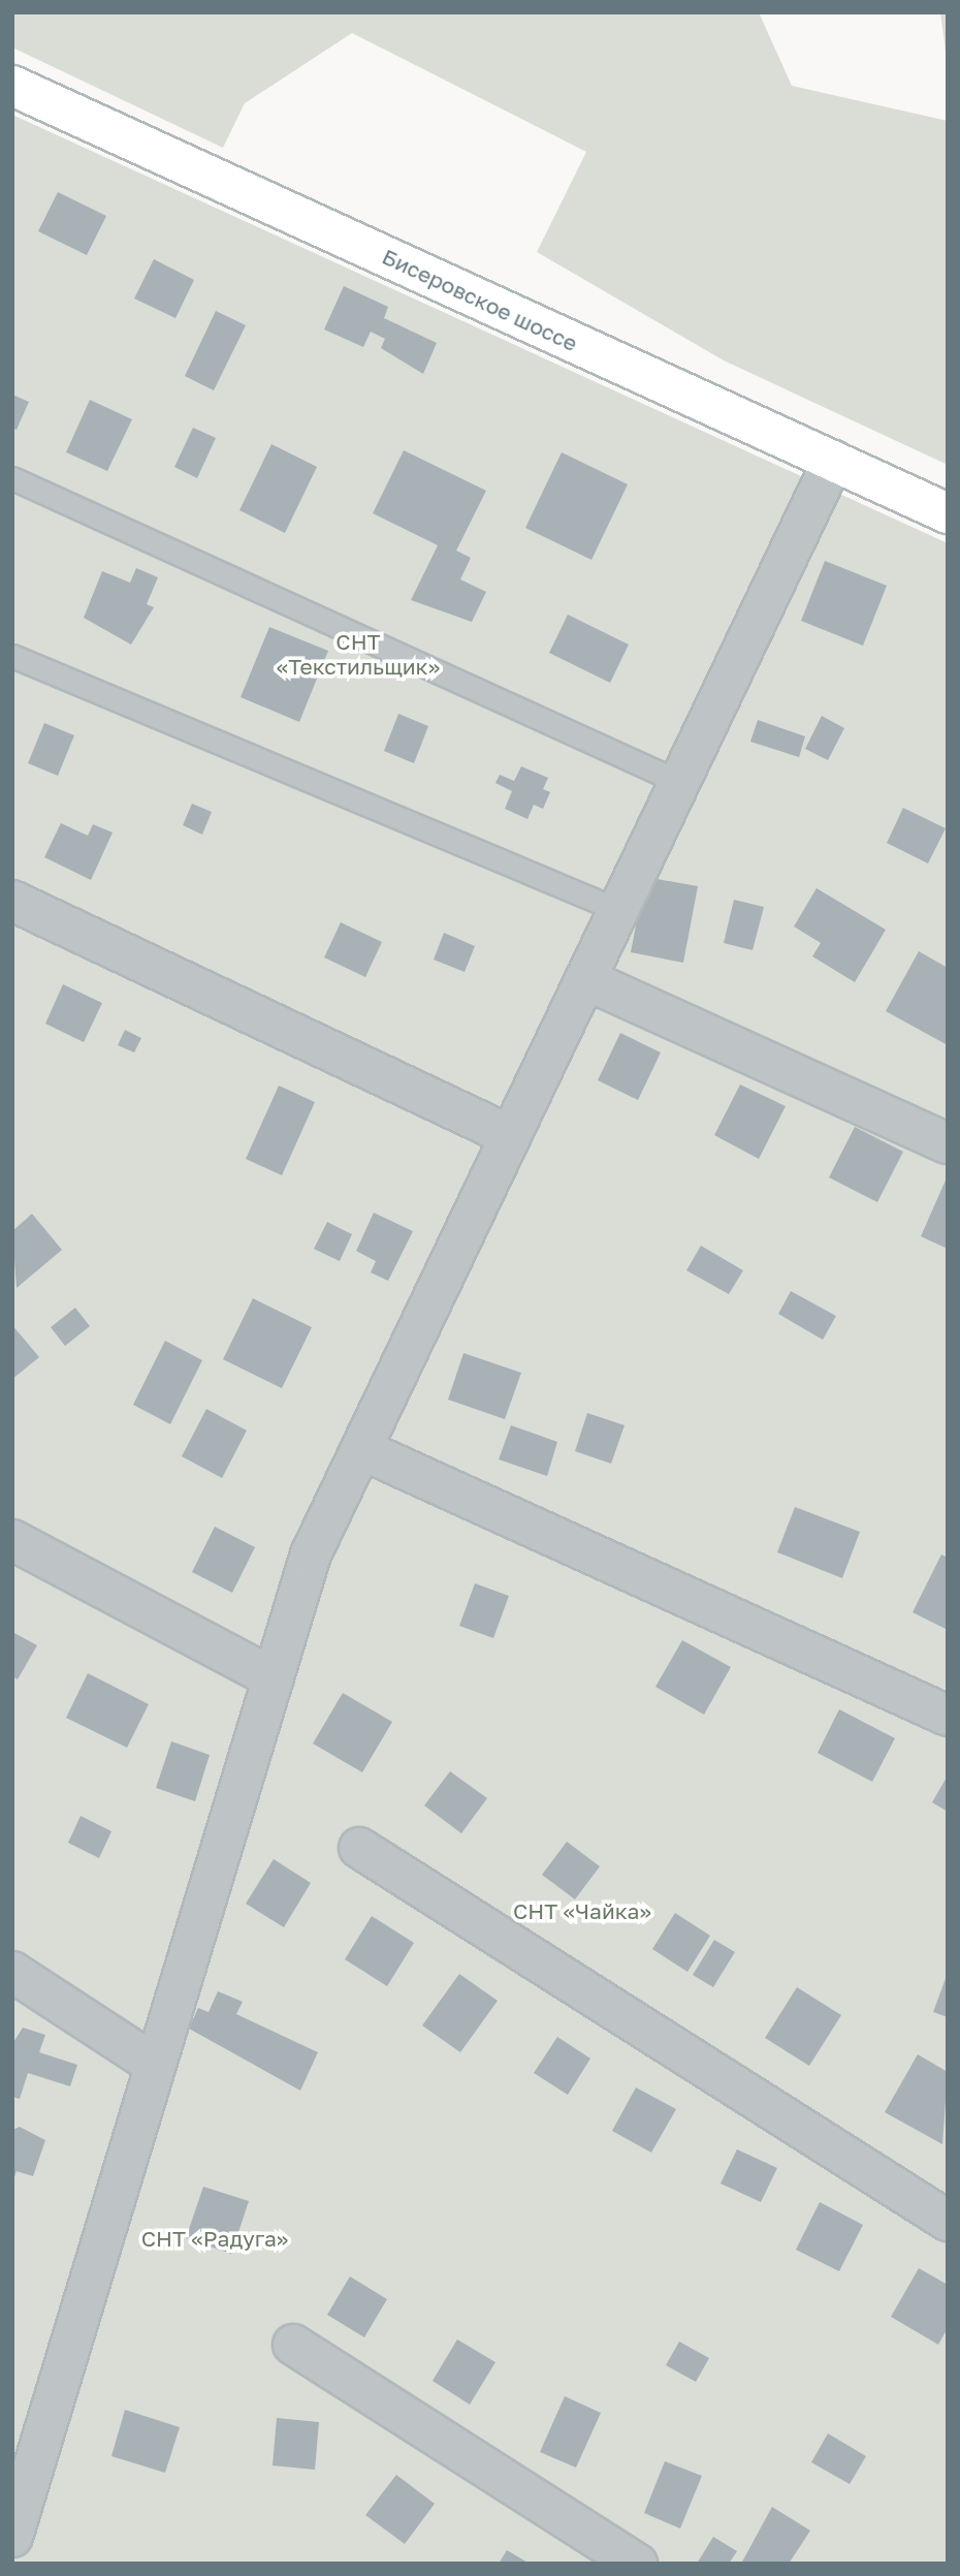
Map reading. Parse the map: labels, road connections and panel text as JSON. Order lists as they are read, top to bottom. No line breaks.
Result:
{"streets":{"main road":["Бисеровское шоссе"]},"parks":["СНТ «Текстильщик»","СНТ «Чайка»","СНТ «Радуга»"]}
